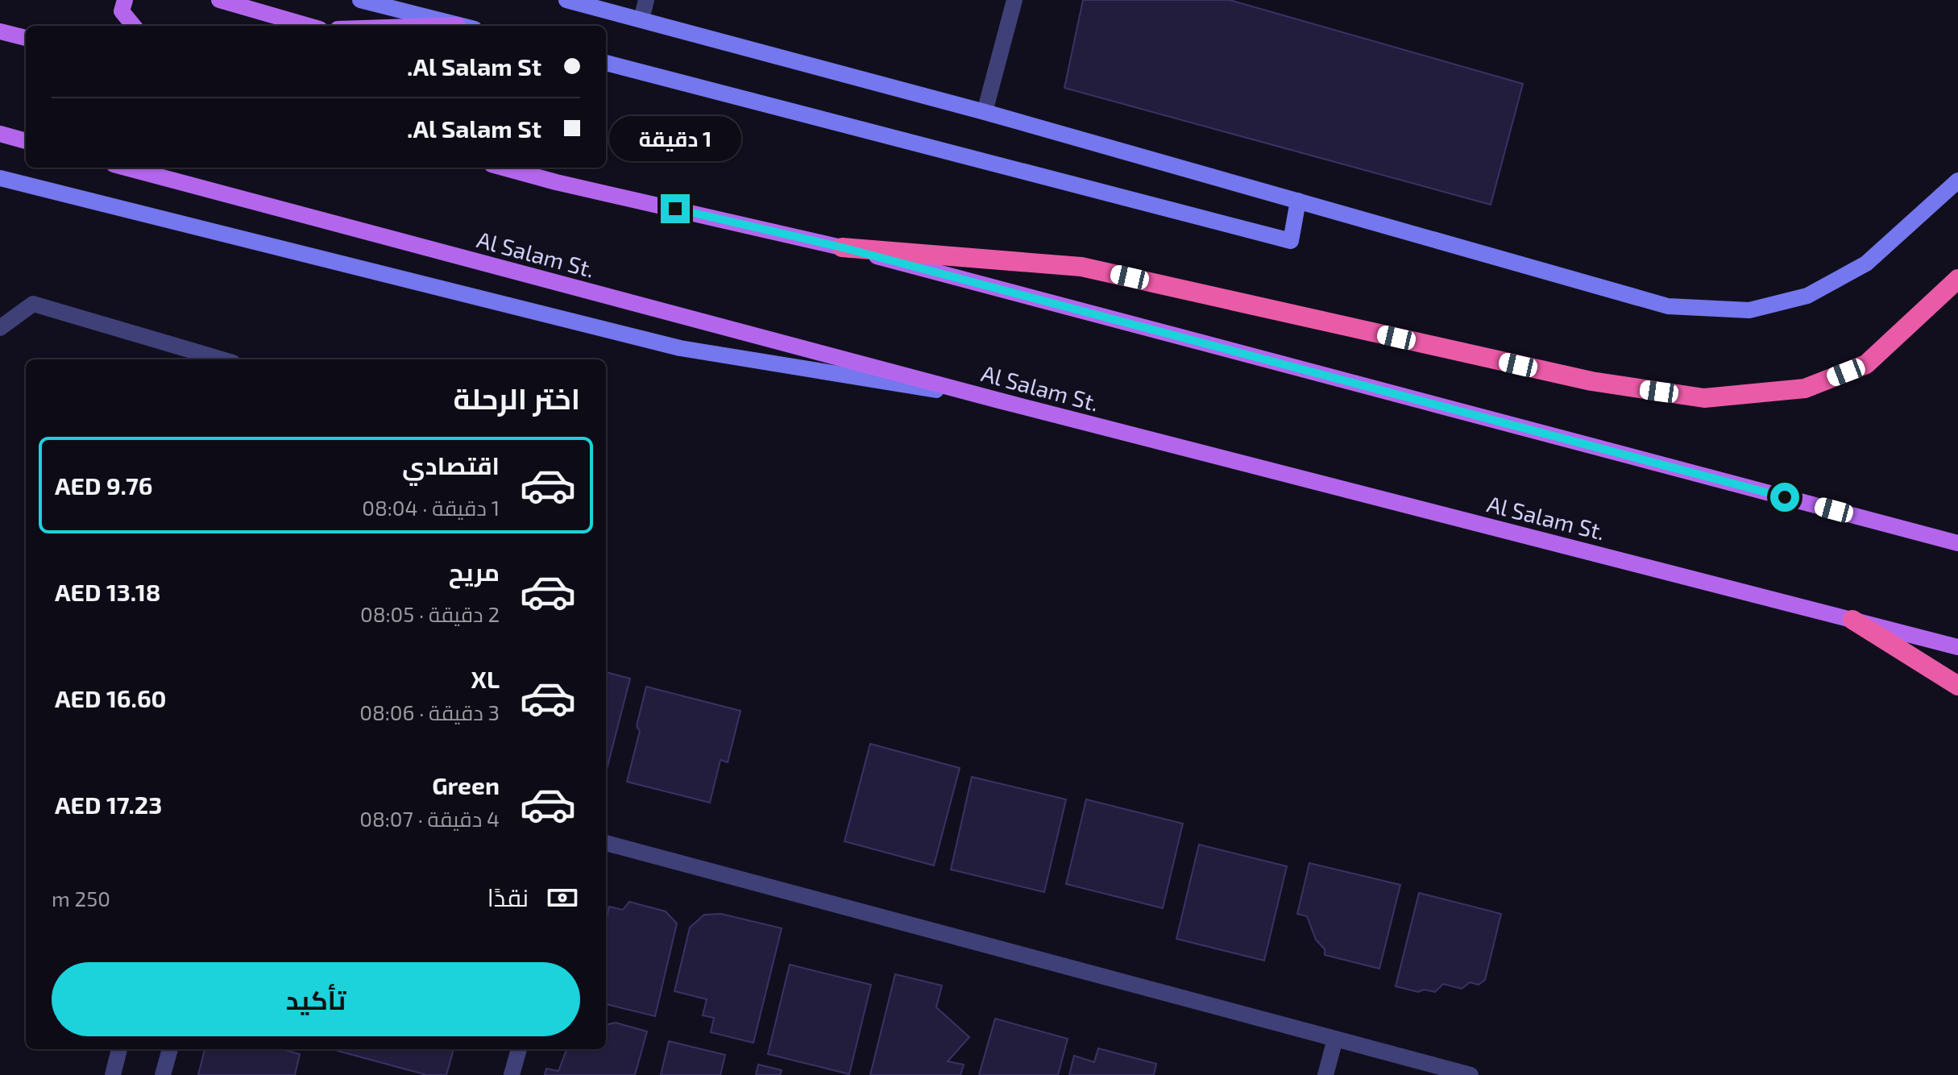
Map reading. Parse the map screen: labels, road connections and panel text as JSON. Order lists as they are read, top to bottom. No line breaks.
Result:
{"streets":{"main road":["Al Salam St."]},"page":{"banner":["Al Salam St.","Al Salam St."],"bubble":"1 دقيقة","heading":"اختر الرحلة","list":[{"name":"اقتصادي","note":"1 دقيقة · 08:04","value":"AED 9.76"},{"name":"مريح","note":"2 دقيقة · 08:05","value":"AED 13.18"},{"name":"XL","note":"3 دقيقة · 08:06","value":"AED 16.60"},{"name":"Green","note":"4 دقيقة · 08:07","value":"AED 17.23"}],"pay":["نقدًا","250 m"],"buttons":"تأكيد"}}
